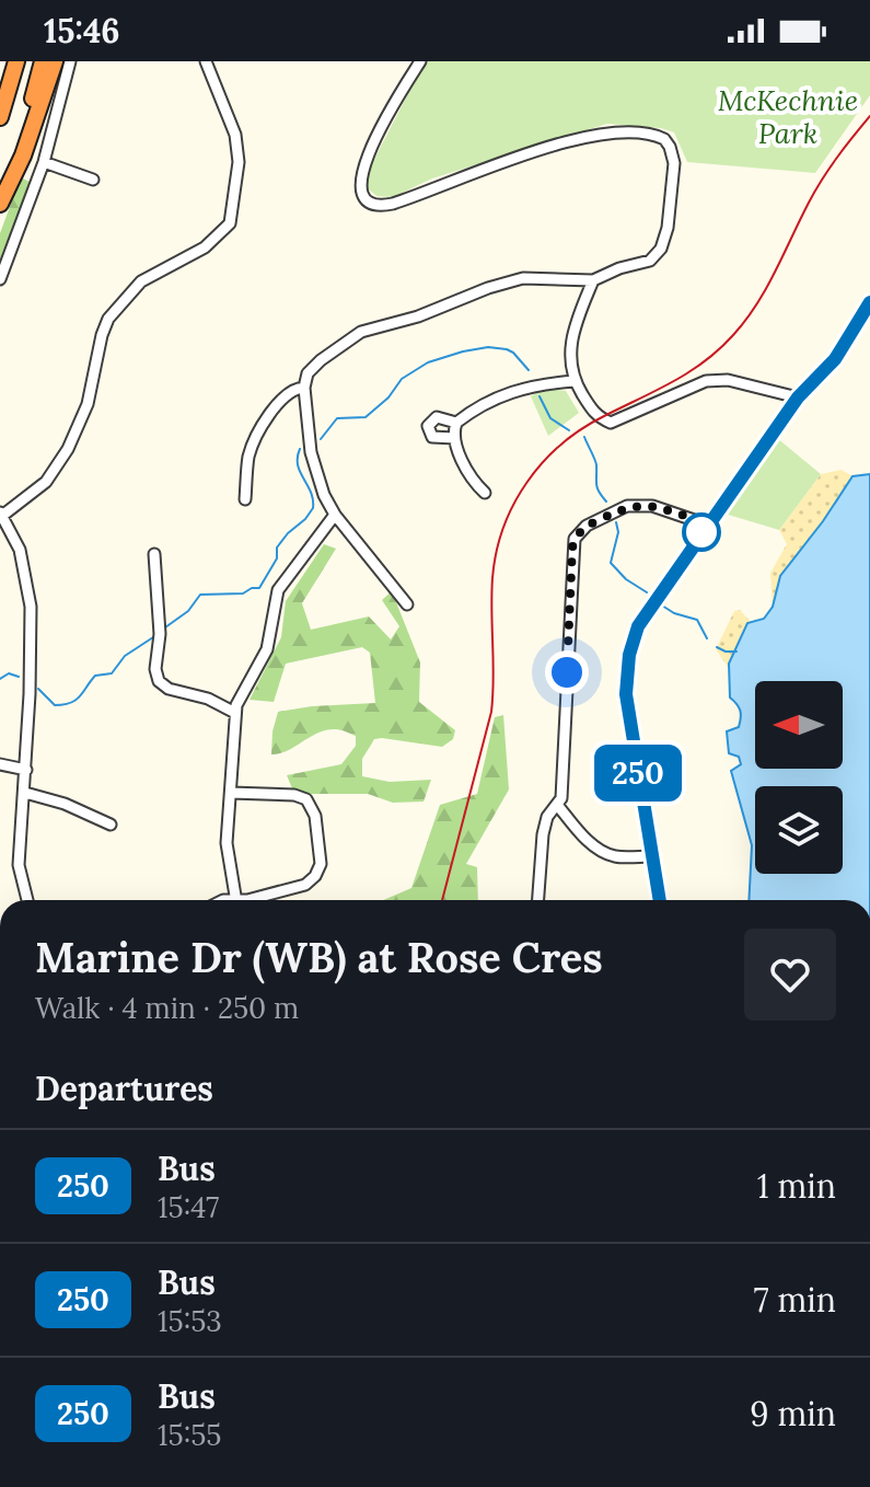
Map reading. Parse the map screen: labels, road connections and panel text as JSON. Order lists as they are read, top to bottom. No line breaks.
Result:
{"parks":["McKechnie Park"],"lines":["bus line 250"],"north":"left","page":{"status":"15:46","on_map":"250","heading":[["Marine Dr (WB) at Rose Cres","Walk · 4 min · 250 m"],"Departures"],"list":[{"mark":"250","name":"Bus","note":"15:47","value":"1 min"},{"mark":"250","name":"Bus","note":"15:53","value":"7 min"},{"mark":"250","name":"Bus","note":"15:55","value":"9 min"}]}}
